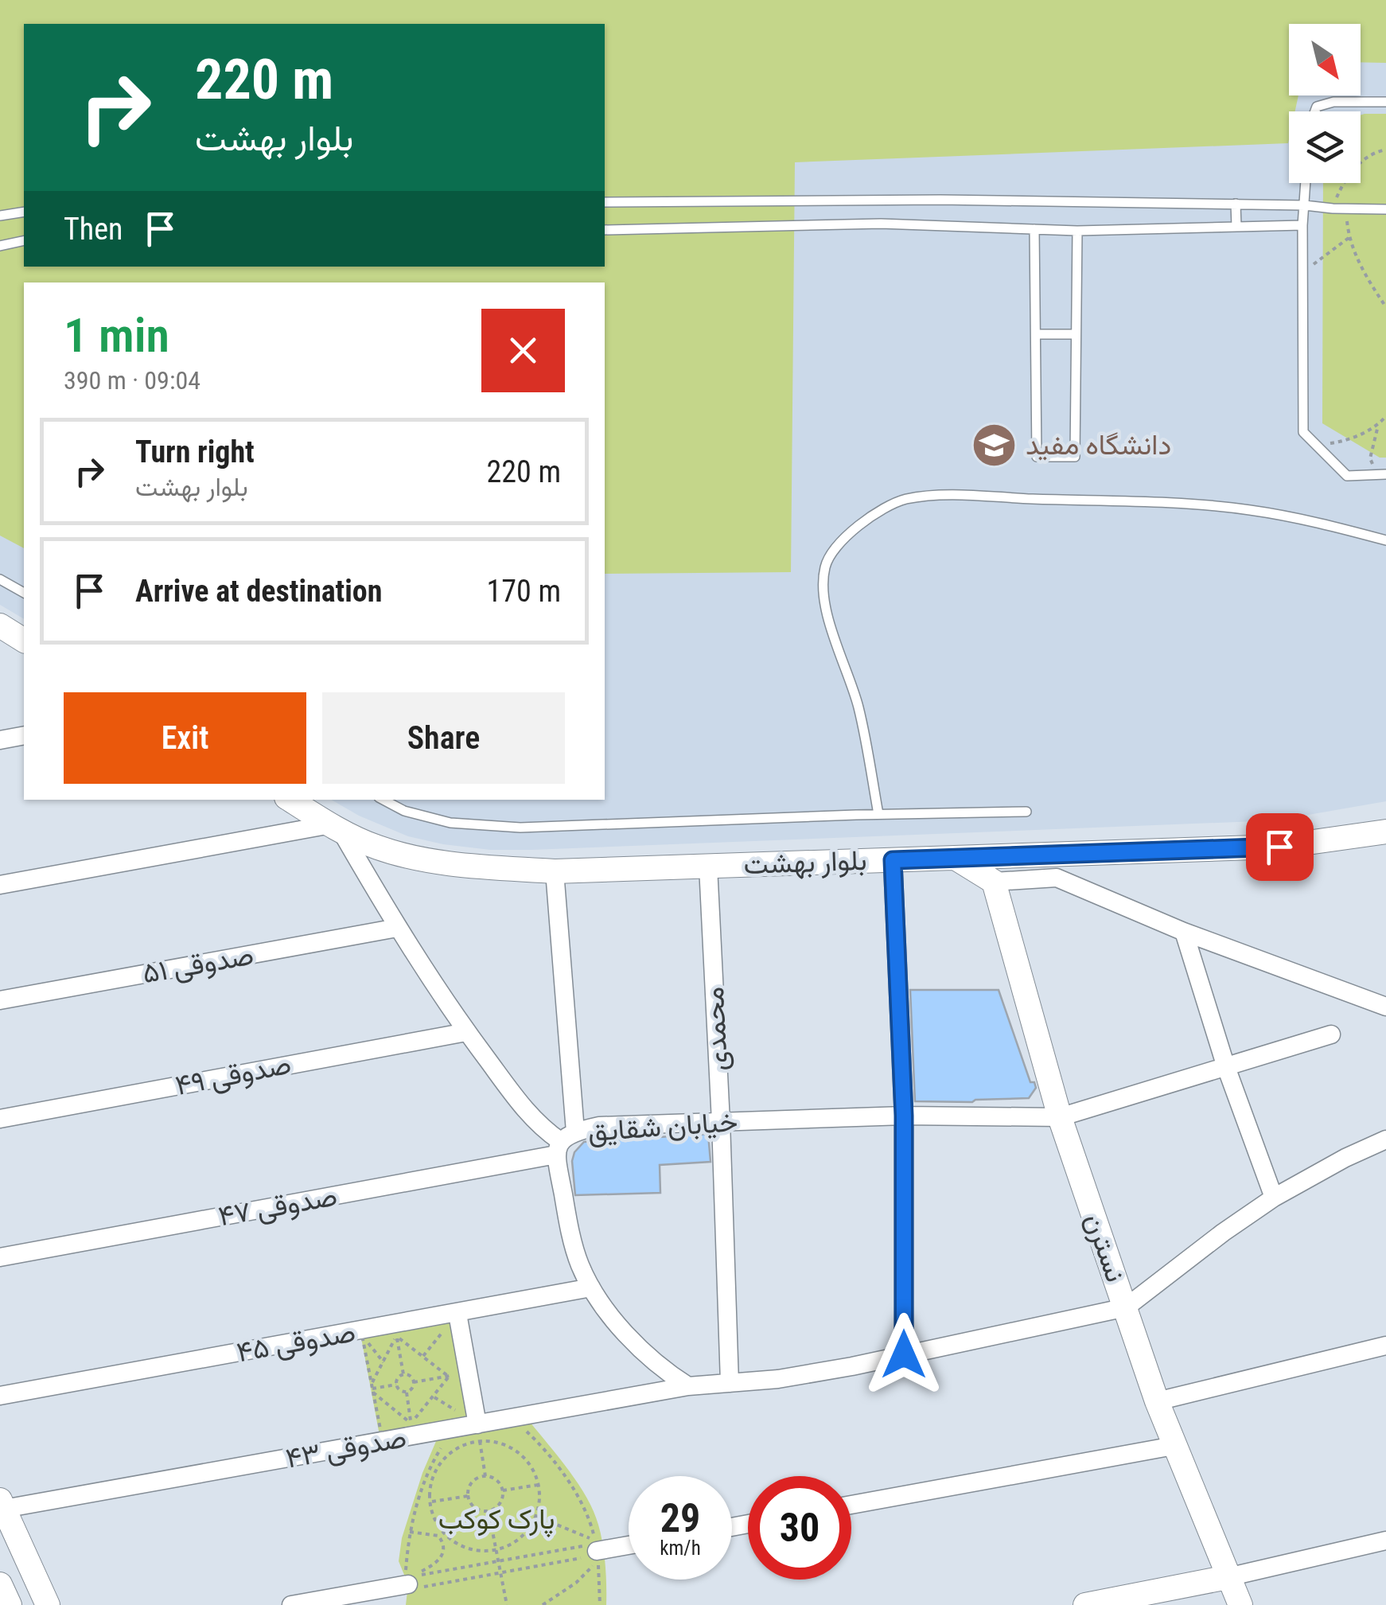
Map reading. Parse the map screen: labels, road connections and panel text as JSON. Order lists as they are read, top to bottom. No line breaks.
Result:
{"streets":{"street":["بلوار بهشت","صدوقی ۵۱","محمدی","صدوقی ۴۹","خیابان شقایق","صدوقی ۴۷","نسترن","صدوقی ۴۵","صدوقی ۴۳"]},"crossings":[["بلوار بهشت","محمدی"],["محمدی","خیابان شقایق"],["محمدی","صدوقی ۴۳"],["خیابان شقایق","صدوقی ۴۷"],["خیابان شقایق","نسترن"],["خیابان شقایق","صدوقی ۴۵"],["خیابان شقایق","صدوقی ۴۳"],["نسترن","صدوقی ۴۳"]],"parks":["پارک کوکب"],"places":{"school or university":["دانشگاه مفید"]},"north":"bottom right","page":{"turn":["220 m","بلوار بهشت"],"then":"Then","heading":["1 min","390 m · 09:04"],"list":[{"name":"Turn right","note":"بلوار بهشت","value":"220 m"},{"name":"Arrive at destination","value":"170 m"}],"buttons":["Exit","Share"],"speed":"29 km/h","limit":"30"}}
